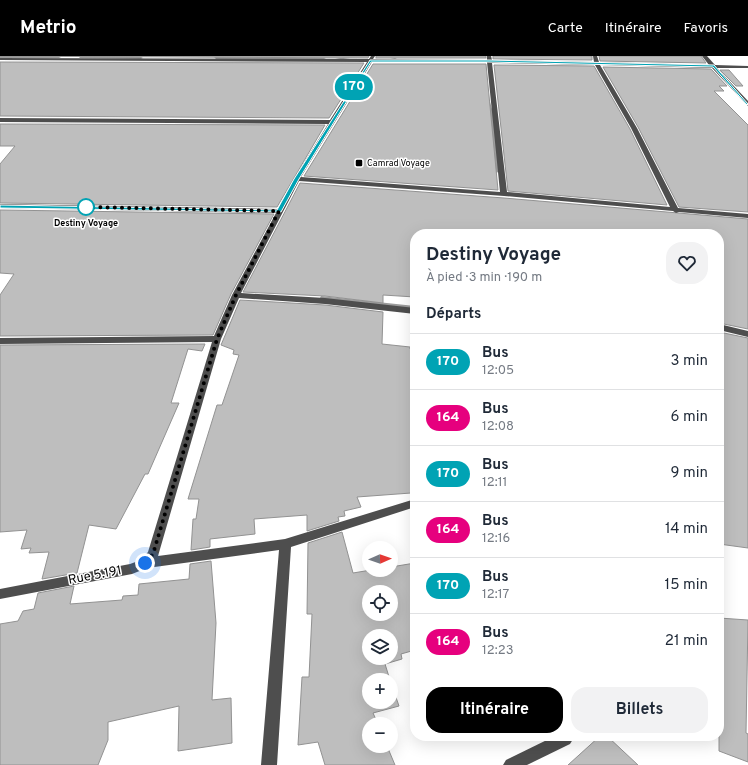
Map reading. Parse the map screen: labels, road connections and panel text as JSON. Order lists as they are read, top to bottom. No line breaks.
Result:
{"streets":{"street":["Rue 5.191"]},"places":{"transit":["Camrad Voyage"],"other":["Destiny Voyage"]},"lines":["bus line 170"],"north":"right","page":{"header":"Metrio","nav":["Carte","Itinéraire","Favoris"],"on_map":"170","heading":[["Destiny Voyage","À pied · 3 min · 190 m"],"Départs"],"list":[{"mark":"170","name":"Bus","note":"12:05","value":"3 min"},{"mark":"164","name":"Bus","note":"12:08","value":"6 min"},{"mark":"170","name":"Bus","note":"12:11","value":"9 min"},{"mark":"164","name":"Bus","note":"12:16","value":"14 min"},{"mark":"170","name":"Bus","note":"12:17","value":"15 min"},{"mark":"164","name":"Bus","note":"12:23","value":"21 min"}],"map_buttons":["+","−"],"buttons":["Itinéraire","Billets"]}}
